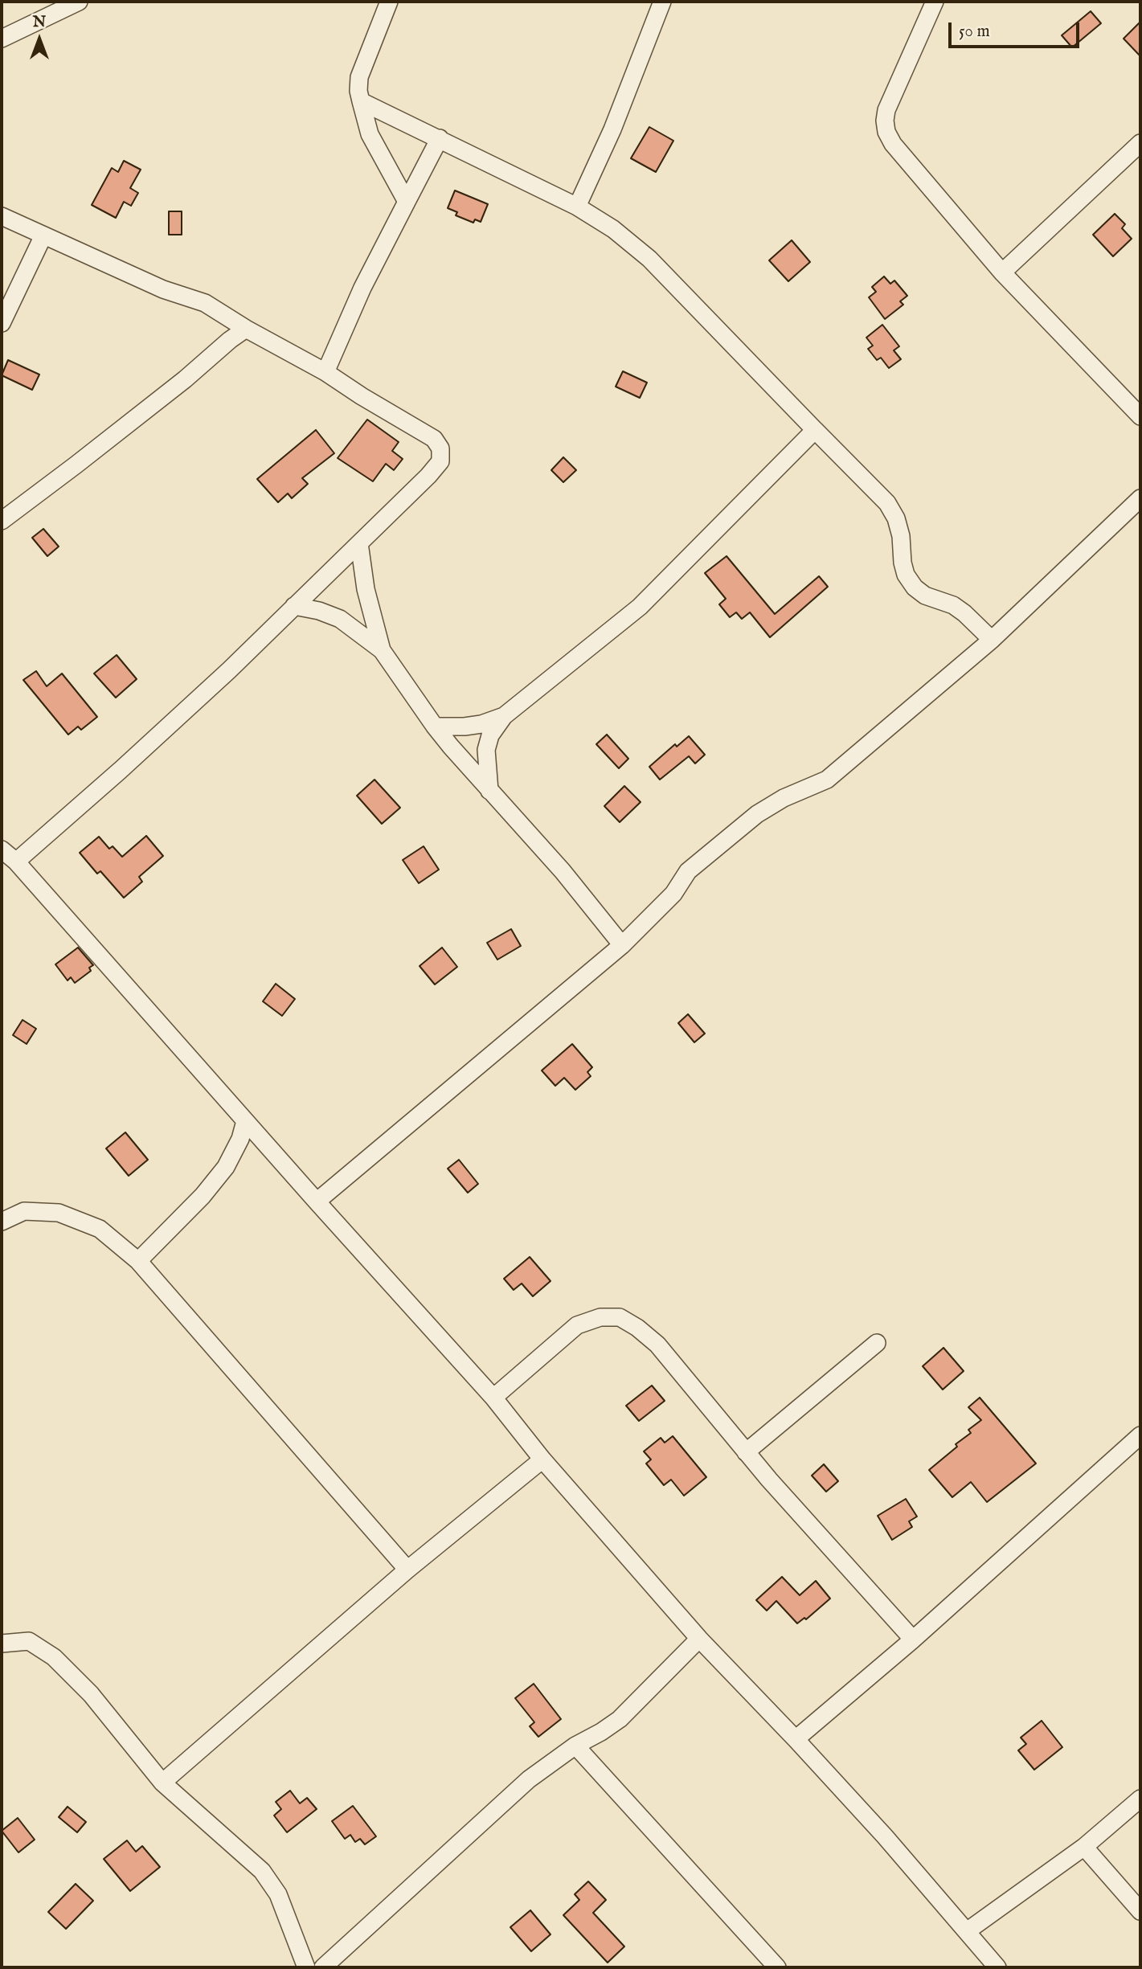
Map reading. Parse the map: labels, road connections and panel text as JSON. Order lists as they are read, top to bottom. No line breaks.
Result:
{"scale_bar":"50 m","north":"top"}
